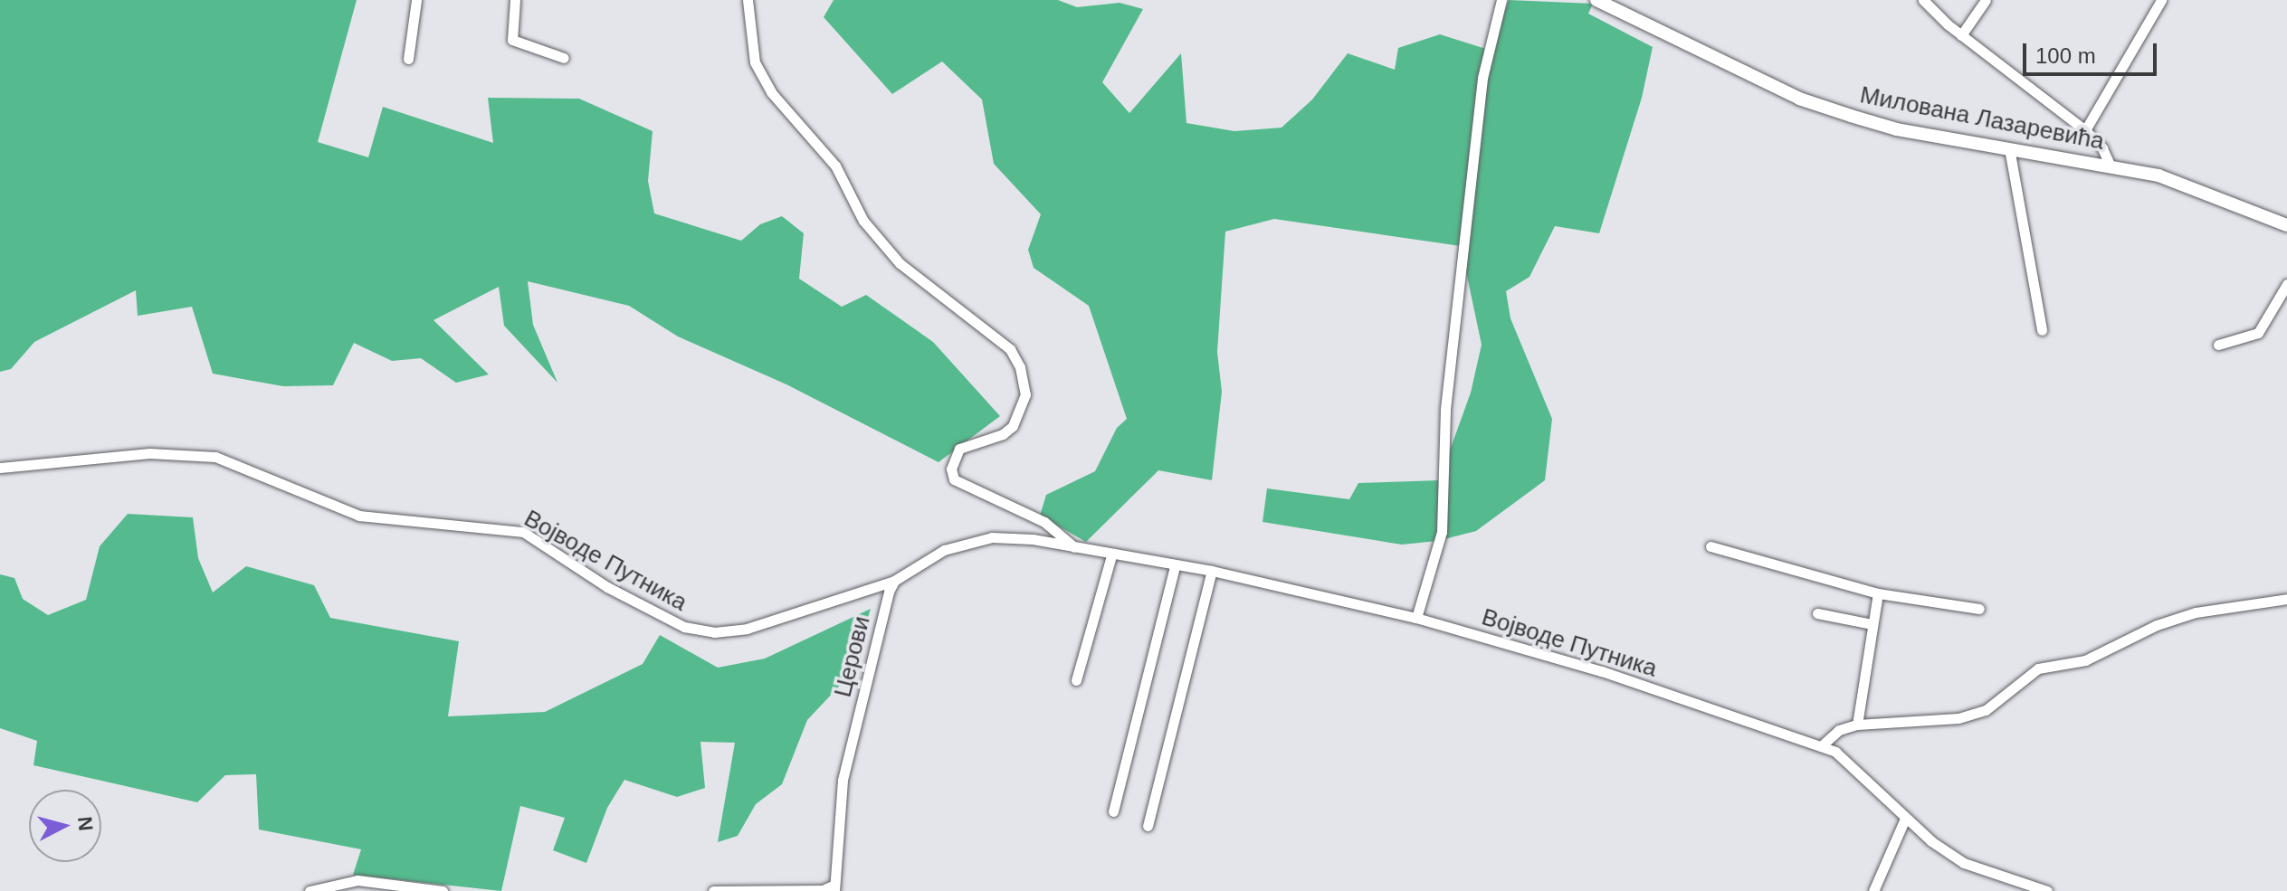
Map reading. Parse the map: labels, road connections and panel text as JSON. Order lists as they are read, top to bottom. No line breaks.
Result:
{"streets":{"street":["Милована Лазаревића","Војводе Путника","Церови"]},"crossings":[["Војводе Путника","Церови"]],"scale_bar":"100 m","north":"right"}
